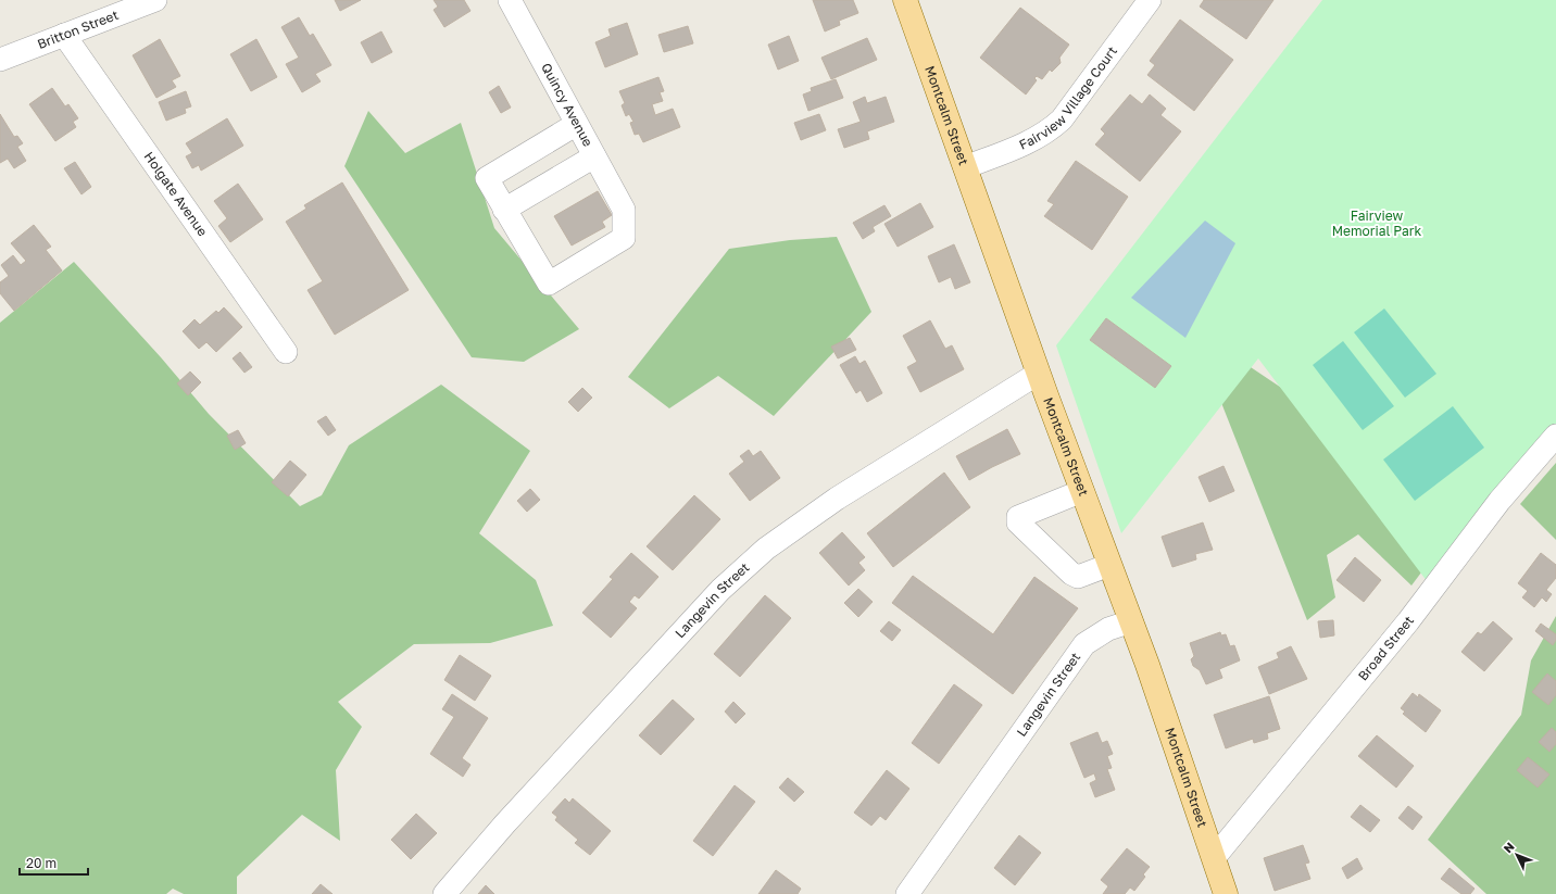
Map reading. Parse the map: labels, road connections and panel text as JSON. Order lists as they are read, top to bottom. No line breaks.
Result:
{"streets":{"main road":["Montcalm Street"],"street":["Britton Street","Fairview Village Court","Quincy Avenue","Holgate Avenue","Langevin Street","Broad Street"]},"crossings":[["Britton Street","Holgate Avenue"],["Fairview Village Court","Montcalm Street"],["Montcalm Street","Langevin Street"],["Montcalm Street","Broad Street"]],"parks":["Fairview Memorial Park"],"scale_bar":"20 m","north":"top left"}
